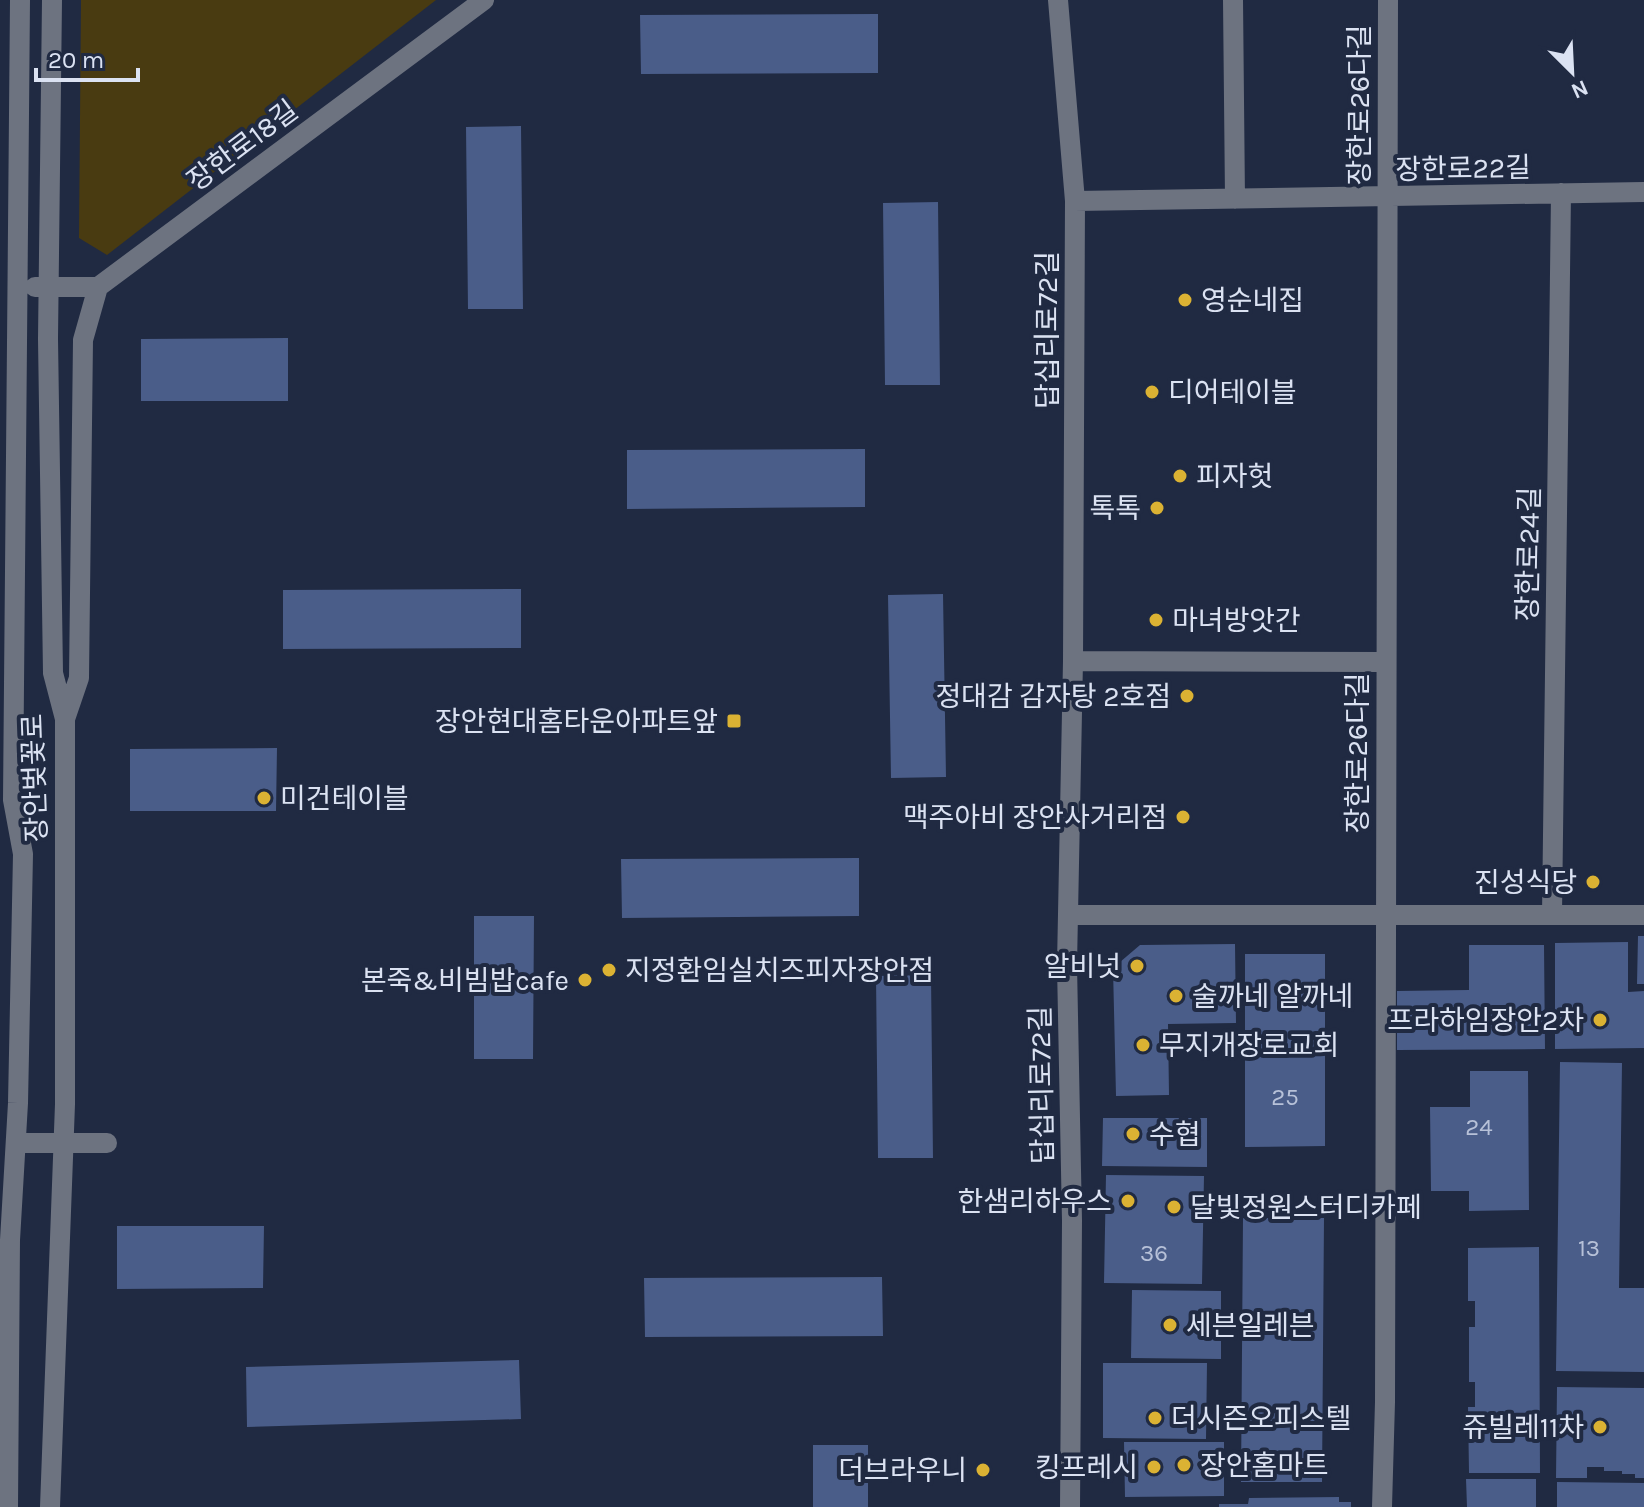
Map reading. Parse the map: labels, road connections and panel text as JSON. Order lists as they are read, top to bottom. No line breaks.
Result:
{"streets":{"street":["장한로26다길","장한로18길","장한로22길","답십리로72길","장한로24길","장안벚꽃로"]},"crossings":[["장한로26다길","장한로22길"],["장한로22길","답십리로72길"],["장한로22길","장한로24길"]],"places":{"other":["영순네집","디어테이블","피자헛","톡톡","마녀방앗간","정대감 감자탕 2호점","미건테이블","맥주아비 장안사거리점","진성식당","알비넛","지정환임실치즈피자장안점","본죽&비빔밥cafe","술까네 알까네","프라하임장안2차","무지개장로교회","수협","한샘리하우스","달빛정원스터디카페","세븐일레븐","더시즌오피스텔","쥬빌레11차","장안홈마트","킹프레시","더브라우니"],"transit":["장안현대홈타운아파트앞"]},"house_numbers":["25","24","13","36"],"scale_bar":"20 m","north":"bottom right"}
